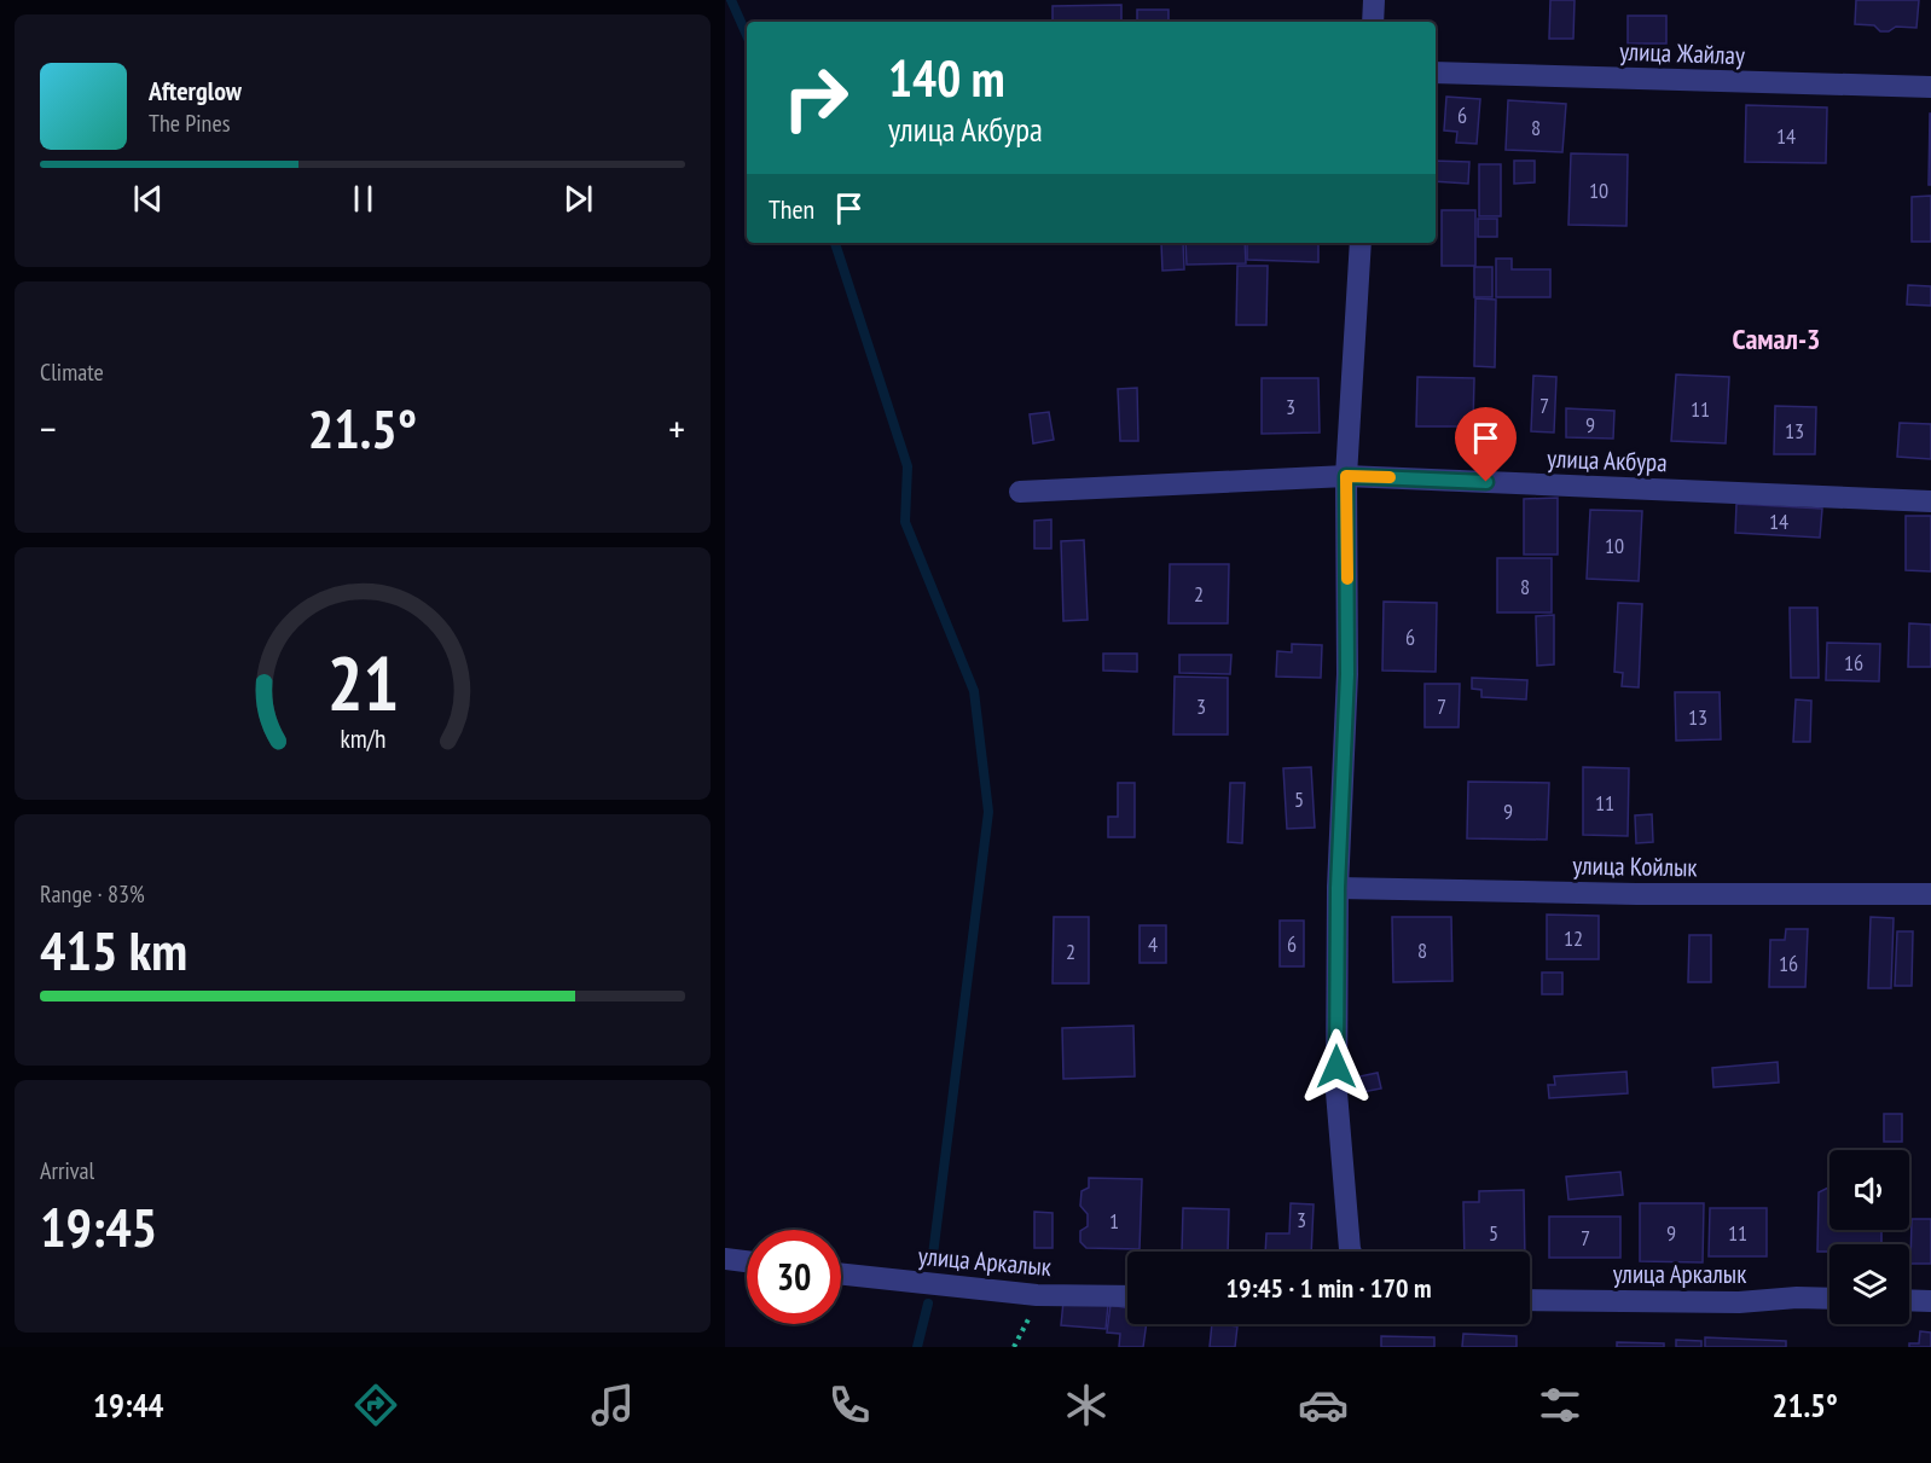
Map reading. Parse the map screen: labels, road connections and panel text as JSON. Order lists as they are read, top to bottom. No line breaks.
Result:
{"streets":{"street":["улица Жайлау","улица Акбура","улица Койлык","улица Аркалык"]},"districts":["Самал-3"],"house_numbers":["6","8","14","10","7","3","11","9","13","14","10","8","2","6","16","3","7","13","5","11","9","12","4","6","8","2","16","3","1","5","9","11","7"],"page":{"turn":["140 m","улица Акбура"],"song":["Afterglow","The Pines"],"then":"Then","tile":["Climate",["Range · 83%","415 km"],["Arrival","19:45"]],"heat":["−","21.5°","+"],"limit":"30","trip":"19:45 · 1 min · 170 m","tabs":["19:44","21.5°"],"gauge":["21","km/h"]}}
